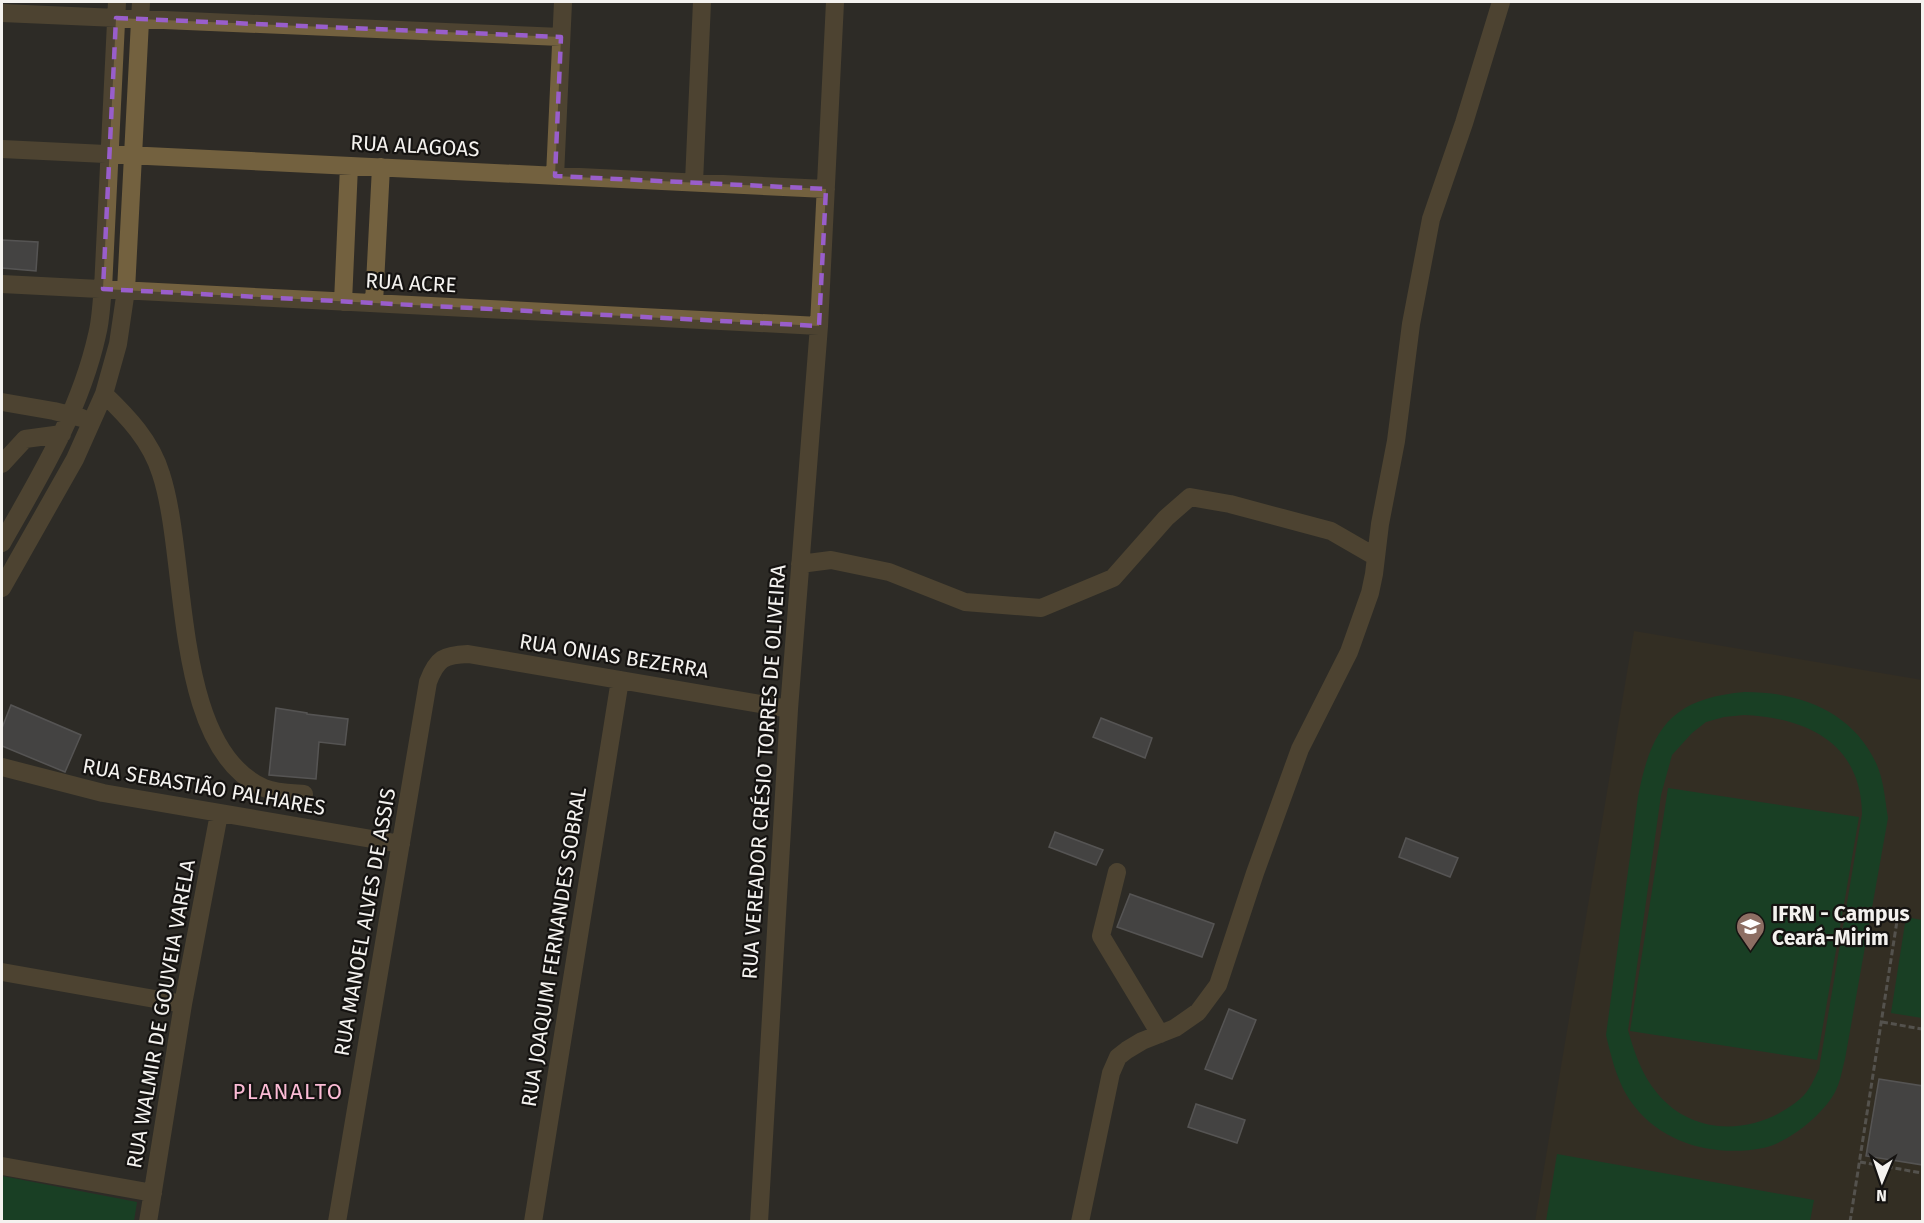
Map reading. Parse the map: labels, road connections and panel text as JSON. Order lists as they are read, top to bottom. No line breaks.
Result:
{"streets":{"street":["RUA ALAGOAS","RUA ACRE","RUA ONIAS BEZERRA","RUA VEREADOR CRÉSIO TORRES DE OLIVEIRA","RUA SEBASTIÃO PALHARES","RUA MANOEL ALVES DE ASSIS","RUA JOAQUIM FERNANDES SOBRAL","RUA WALMIR DE GOUVEIA VARELA"]},"crossings":[["RUA ALAGOAS","RUA VEREADOR CRÉSIO TORRES DE OLIVEIRA"],["RUA ACRE","RUA VEREADOR CRÉSIO TORRES DE OLIVEIRA"],["RUA ONIAS BEZERRA","RUA VEREADOR CRÉSIO TORRES DE OLIVEIRA"],["RUA ONIAS BEZERRA","RUA MANOEL ALVES DE ASSIS"],["RUA ONIAS BEZERRA","RUA JOAQUIM FERNANDES SOBRAL"],["RUA SEBASTIÃO PALHARES","RUA MANOEL ALVES DE ASSIS"],["RUA SEBASTIÃO PALHARES","RUA WALMIR DE GOUVEIA VARELA"]],"districts":["PLANALTO"],"places":{"school or university":["IFRN - Campus Ceará-Mirim"]},"north":"bottom"}
